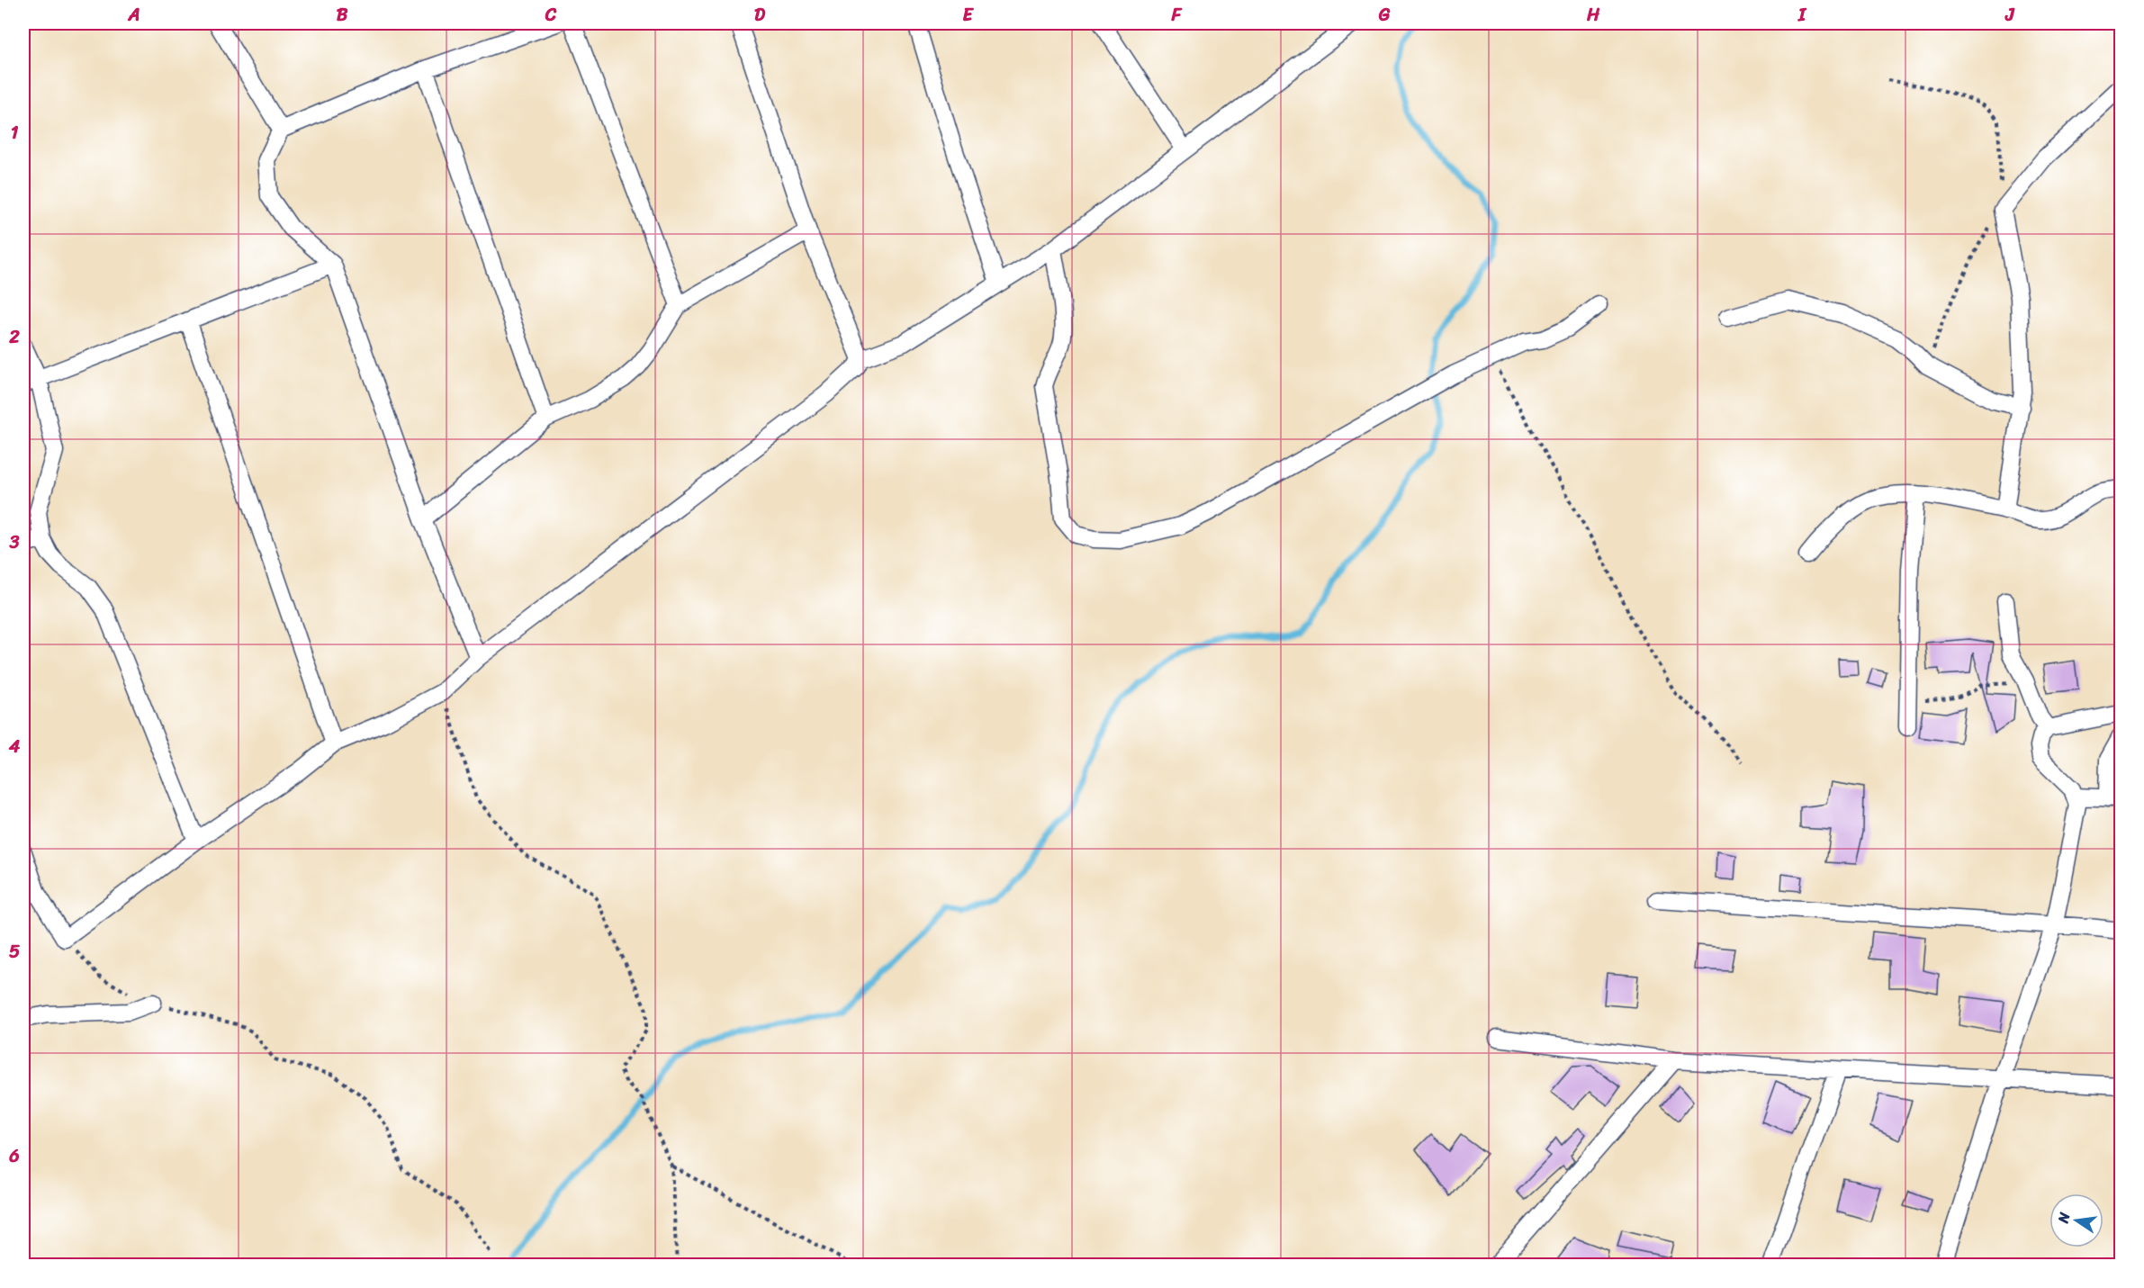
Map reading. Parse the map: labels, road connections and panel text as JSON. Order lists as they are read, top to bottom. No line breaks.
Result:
{"north":"left","grid":{"columns":["A","B","C","D","E","F","G","H","I","J"],"rows":["1","2","3","4","5","6"]}}
